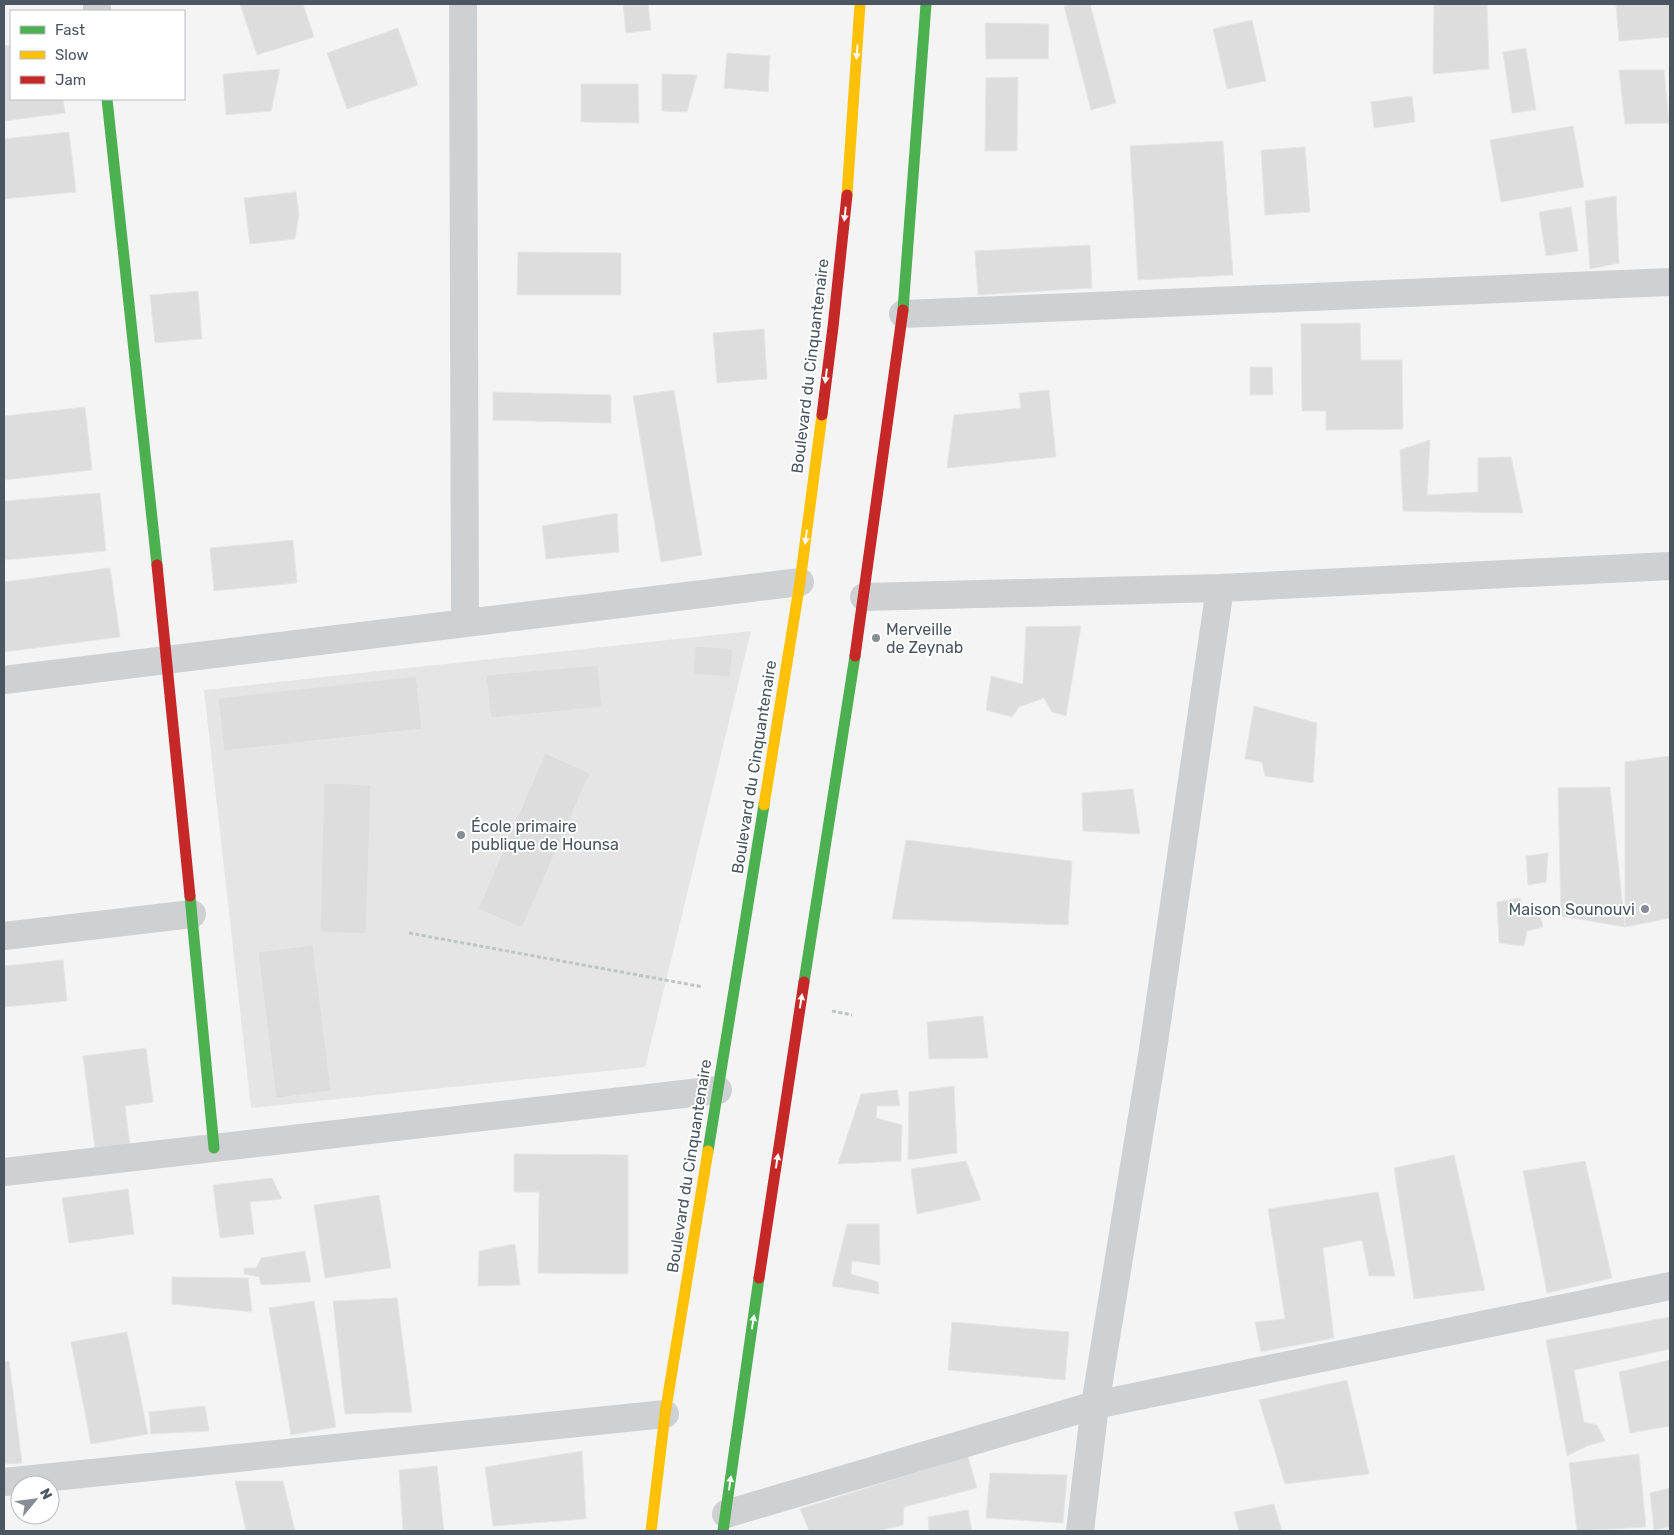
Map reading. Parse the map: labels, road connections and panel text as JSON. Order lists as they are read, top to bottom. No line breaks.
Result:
{"streets":{"main road":["Boulevard du Cinquantenaire"]},"places":["Merveille de Zeynab","École primaire publique de Hounsa","Maison Sounouvi"],"legend":["Fast","Slow","Jam"],"north":"top right"}
